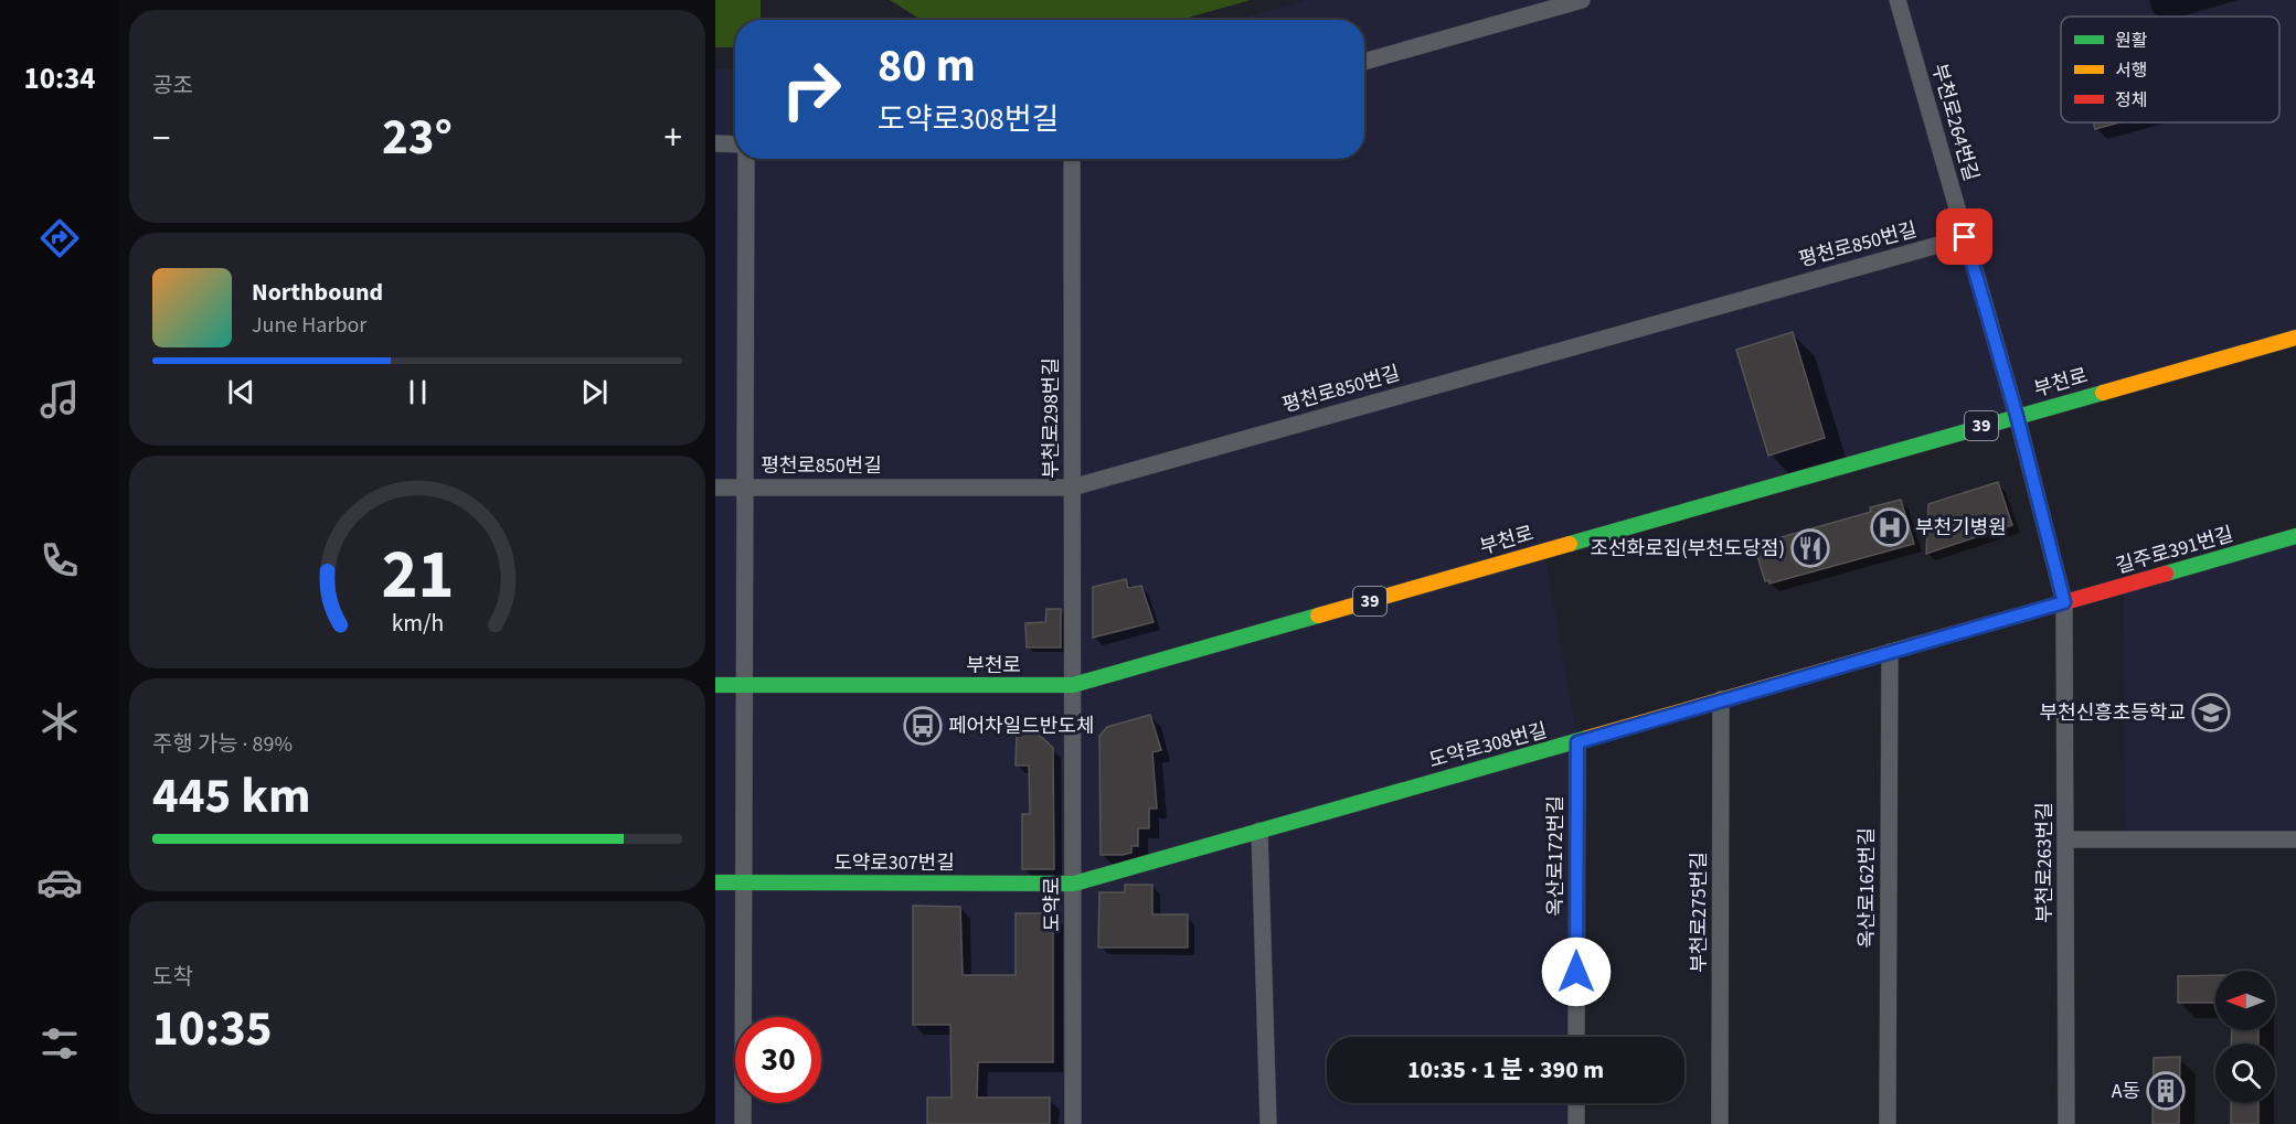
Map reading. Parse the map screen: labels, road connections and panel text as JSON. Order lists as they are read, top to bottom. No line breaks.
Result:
{"streets":{"street":["부천로264번길","평천로850번길","부천로","부천로298번길","39","길주로391번길","도약로308번길","옥산로172번길","도약로307번길","부천로263번길","옥산로162번길","도약로","부천로275번길"]},"crossings":[["부천로264번길","평천로850번길"],["부천로264번길","부천로"],["부천로264번길","길주로391번길"],["부천로264번길","도약로308번길"],["부천로264번길","부천로263번길"],["평천로850번길","부천로298번길"],["부천로","부천로298번길"],["부천로","도약로"],["부천로298번길","도약로"],["길주로391번길","도약로308번길"],["길주로391번길","부천로263번길"],["도약로308번길","옥산로172번길"],["도약로308번길","도약로307번길"],["도약로308번길","부천로263번길"],["도약로308번길","옥산로162번길"],["도약로308번길","도약로"],["도약로308번길","부천로275번길"],["도약로307번길","도약로"]],"places":{"hospital":["부천기병원"],"restaurant":["조선화로집(부천도당점)"],"school or university":["부천신흥초등학교"],"bus stop":["페어차일드반도체"],"building":["A동"]},"legend":["원활","서행","정체"],"north":"left","page":{"tabs":"10:34","tile":["공조",["주행 가능 · 89%","445 km"],["도착","10:35"]],"turn":["80 m","도약로308번길"],"heat":["−","23°","+"],"song":["Northbound","June Harbor"],"limit":"30","trip":"10:35 · 1 분 · 390 m","gauge":["21","km/h"]}}
